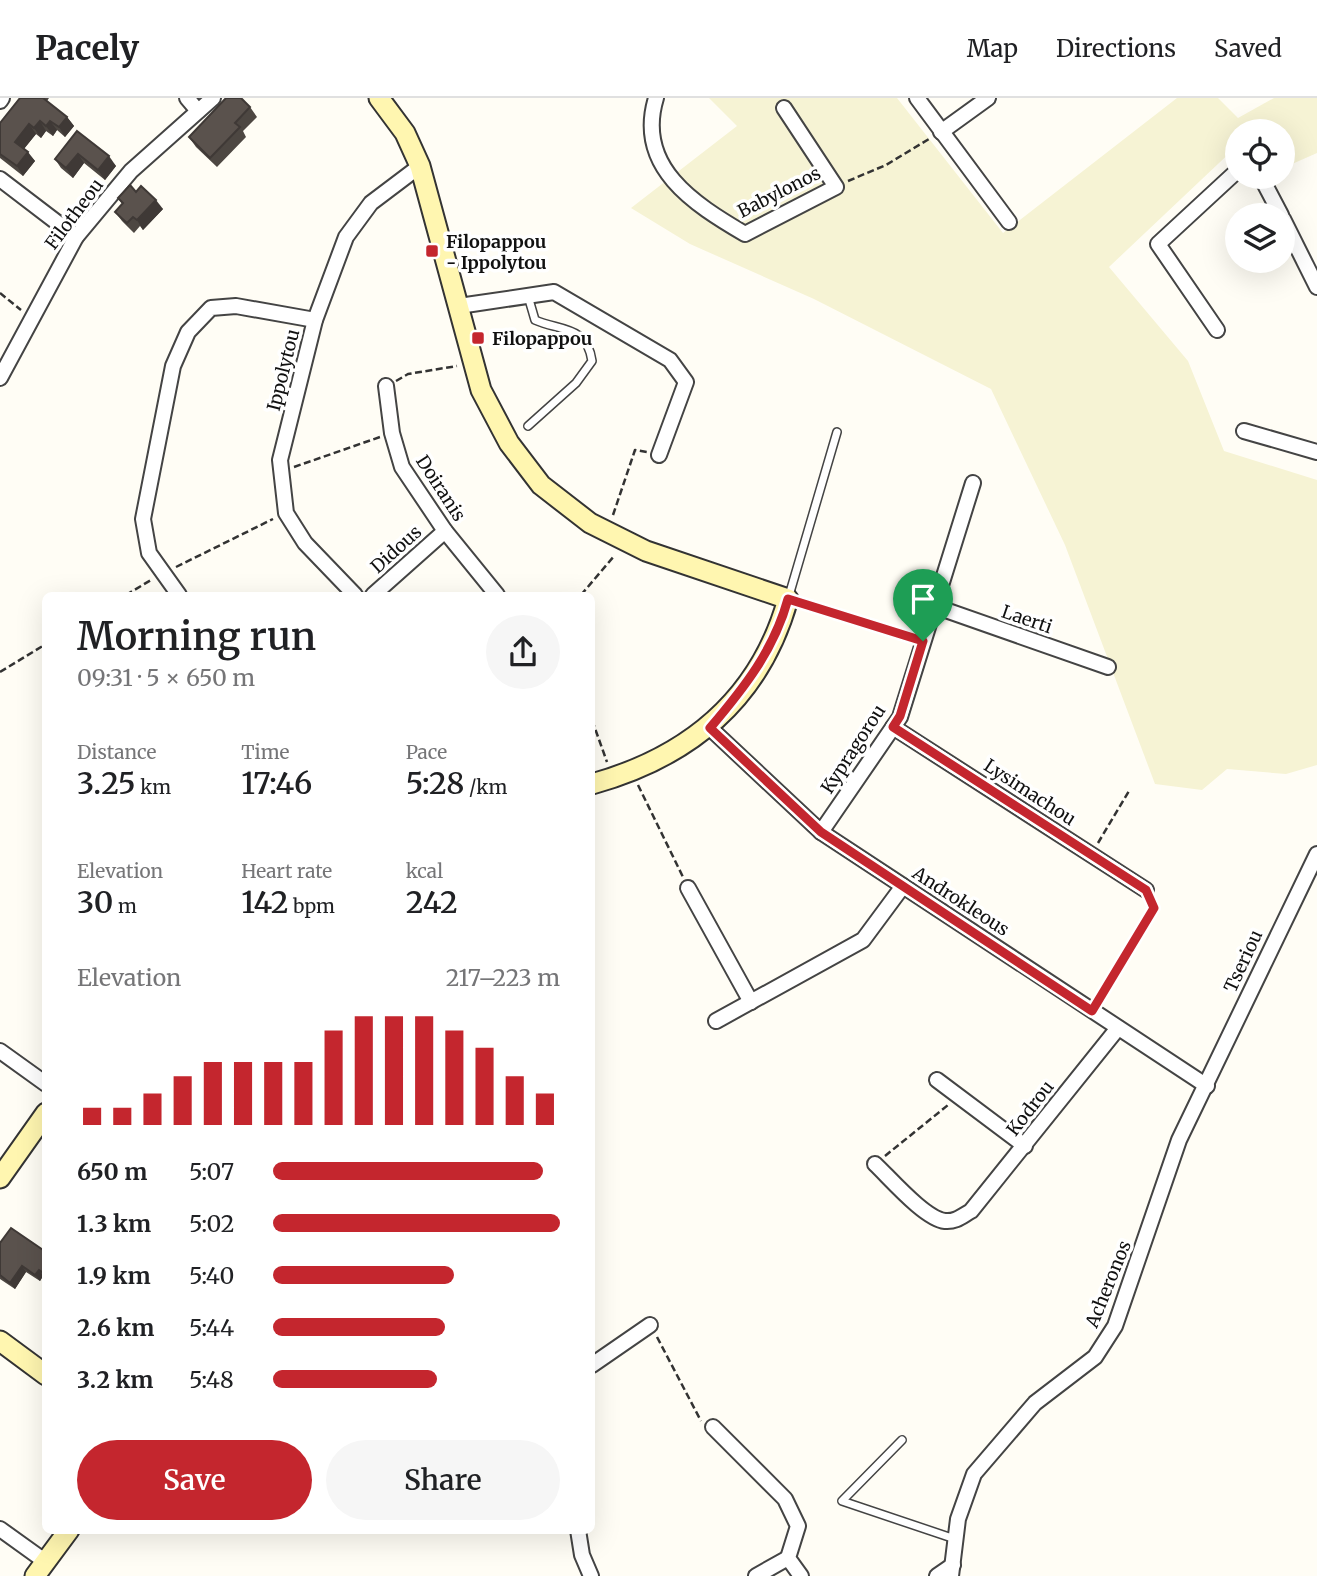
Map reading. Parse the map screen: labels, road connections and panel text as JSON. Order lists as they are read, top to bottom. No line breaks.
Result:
{"streets":{"street":["Babylonos","Filotheou","Ippolytou","Doiranis","Didous","Laerti","Kypragorou","Lysimachou","Androkleous","Tseriou","Kodrou","Acheronos"]},"crossings":[["Doiranis","Didous"],["Laerti","Kypragorou"],["Kypragorou","Lysimachou"],["Kypragorou","Androkleous"],["Androkleous","Tseriou"],["Androkleous","Kodrou"],["Androkleous","Acheronos"],["Tseriou","Acheronos"]],"places":{"transit":["Filopappou - Ippolytou","Filopappou"]},"page":{"header":"Pacely","nav":["Map","Directions","Saved"],"heading":["Morning run","09:31 · 5 × 650 m"],"stats":[["Distance","3.25 km"],["Time","17:46"],["Pace","5:28 /km"],["Elevation","30 m"],["Heart rate","142 bpm"],["kcal","242"]],"chart":["Elevation","217–223 m"],"list":[{"name":"650 m","note":"5:07"},{"name":"1.3 km","note":"5:02"},{"name":"1.9 km","note":"5:40"},{"name":"2.6 km","note":"5:44"},{"name":"3.2 km","note":"5:48"}],"buttons":["Save","Share"]}}
